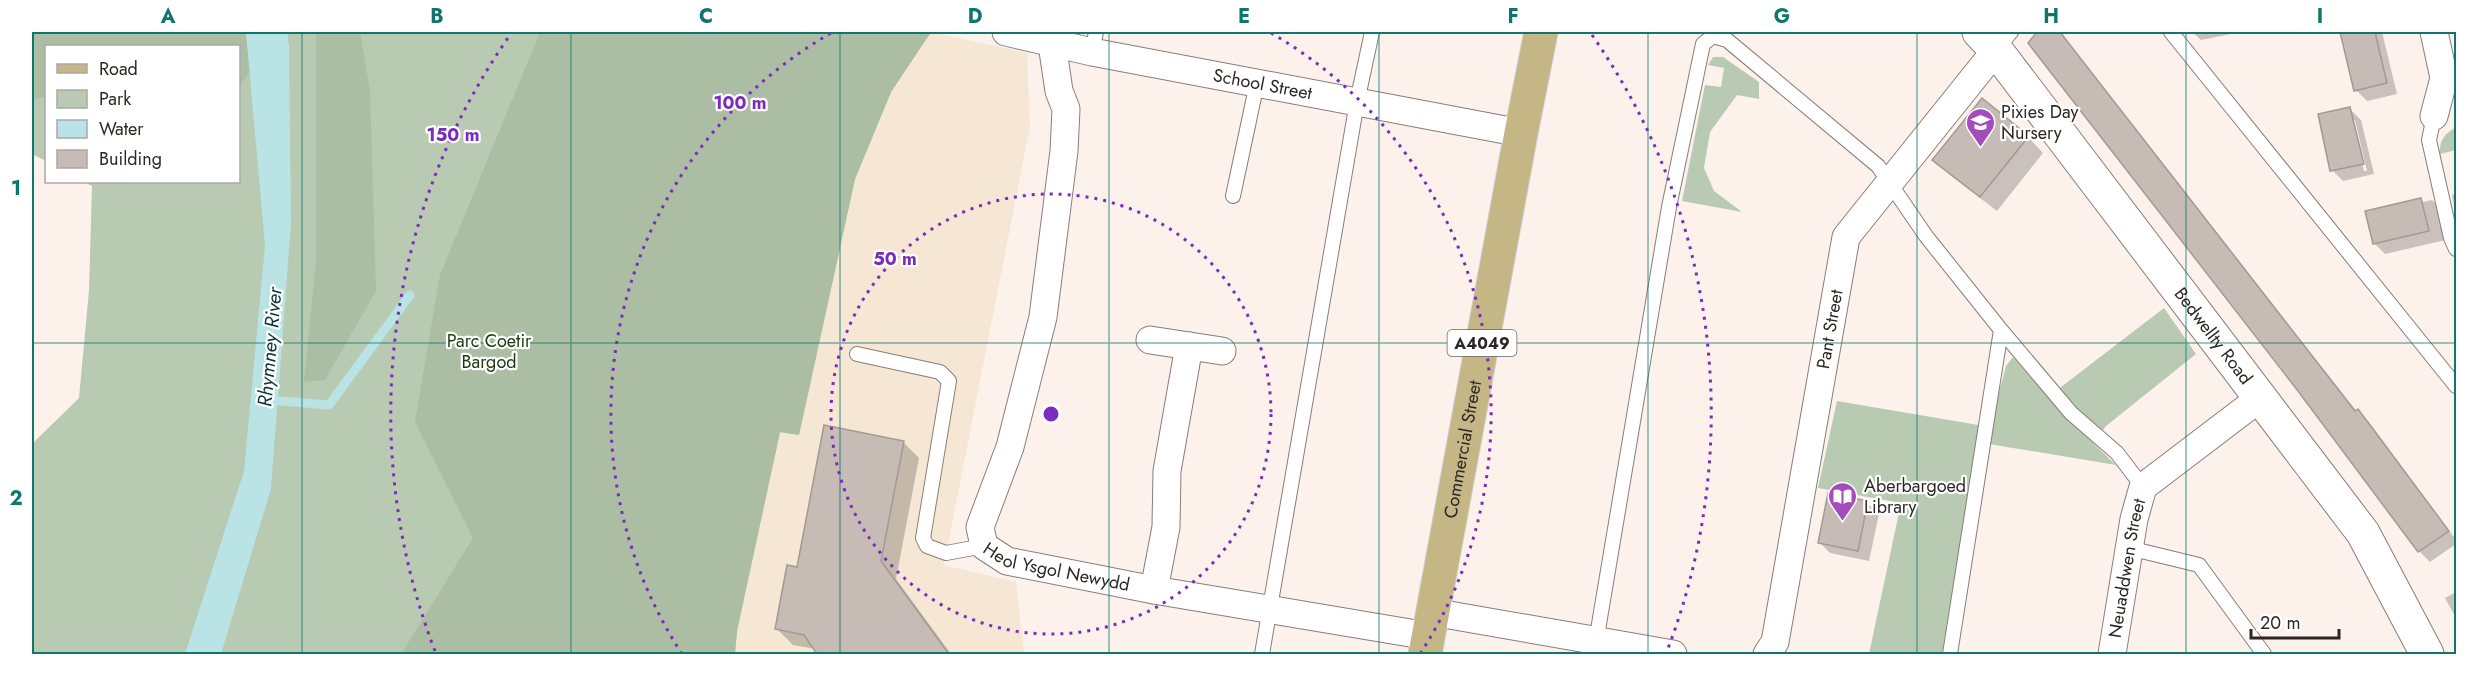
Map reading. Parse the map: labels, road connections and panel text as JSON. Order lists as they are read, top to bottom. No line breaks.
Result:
{"streets":{"main road":["Bedwellty Road","A4049","Commercial Street"],"street":["School Street","Pant Street","Heol Ysgol Newydd","Neuaddwen Street"]},"crossings":[["School Street","Commercial Street"],["School Street","Heol Ysgol Newydd"],["Pant Street","Bedwellty Road"],["Bedwellty Road","Neuaddwen Street"],["Commercial Street","Heol Ysgol Newydd"]],"water":["Rhymney River"],"parks":["Parc Coetir Bargod"],"places":{"school or university":["Pixies Day Nursery"],"library":["Aberbargoed Library"]},"legend":["Road","Park","Water","Building"],"scale_bar":"20 m","grid":{"columns":["A","B","C","D","E","F","G","H","I"],"rows":["1","2"]},"rings":["100 m","150 m","50 m"]}
